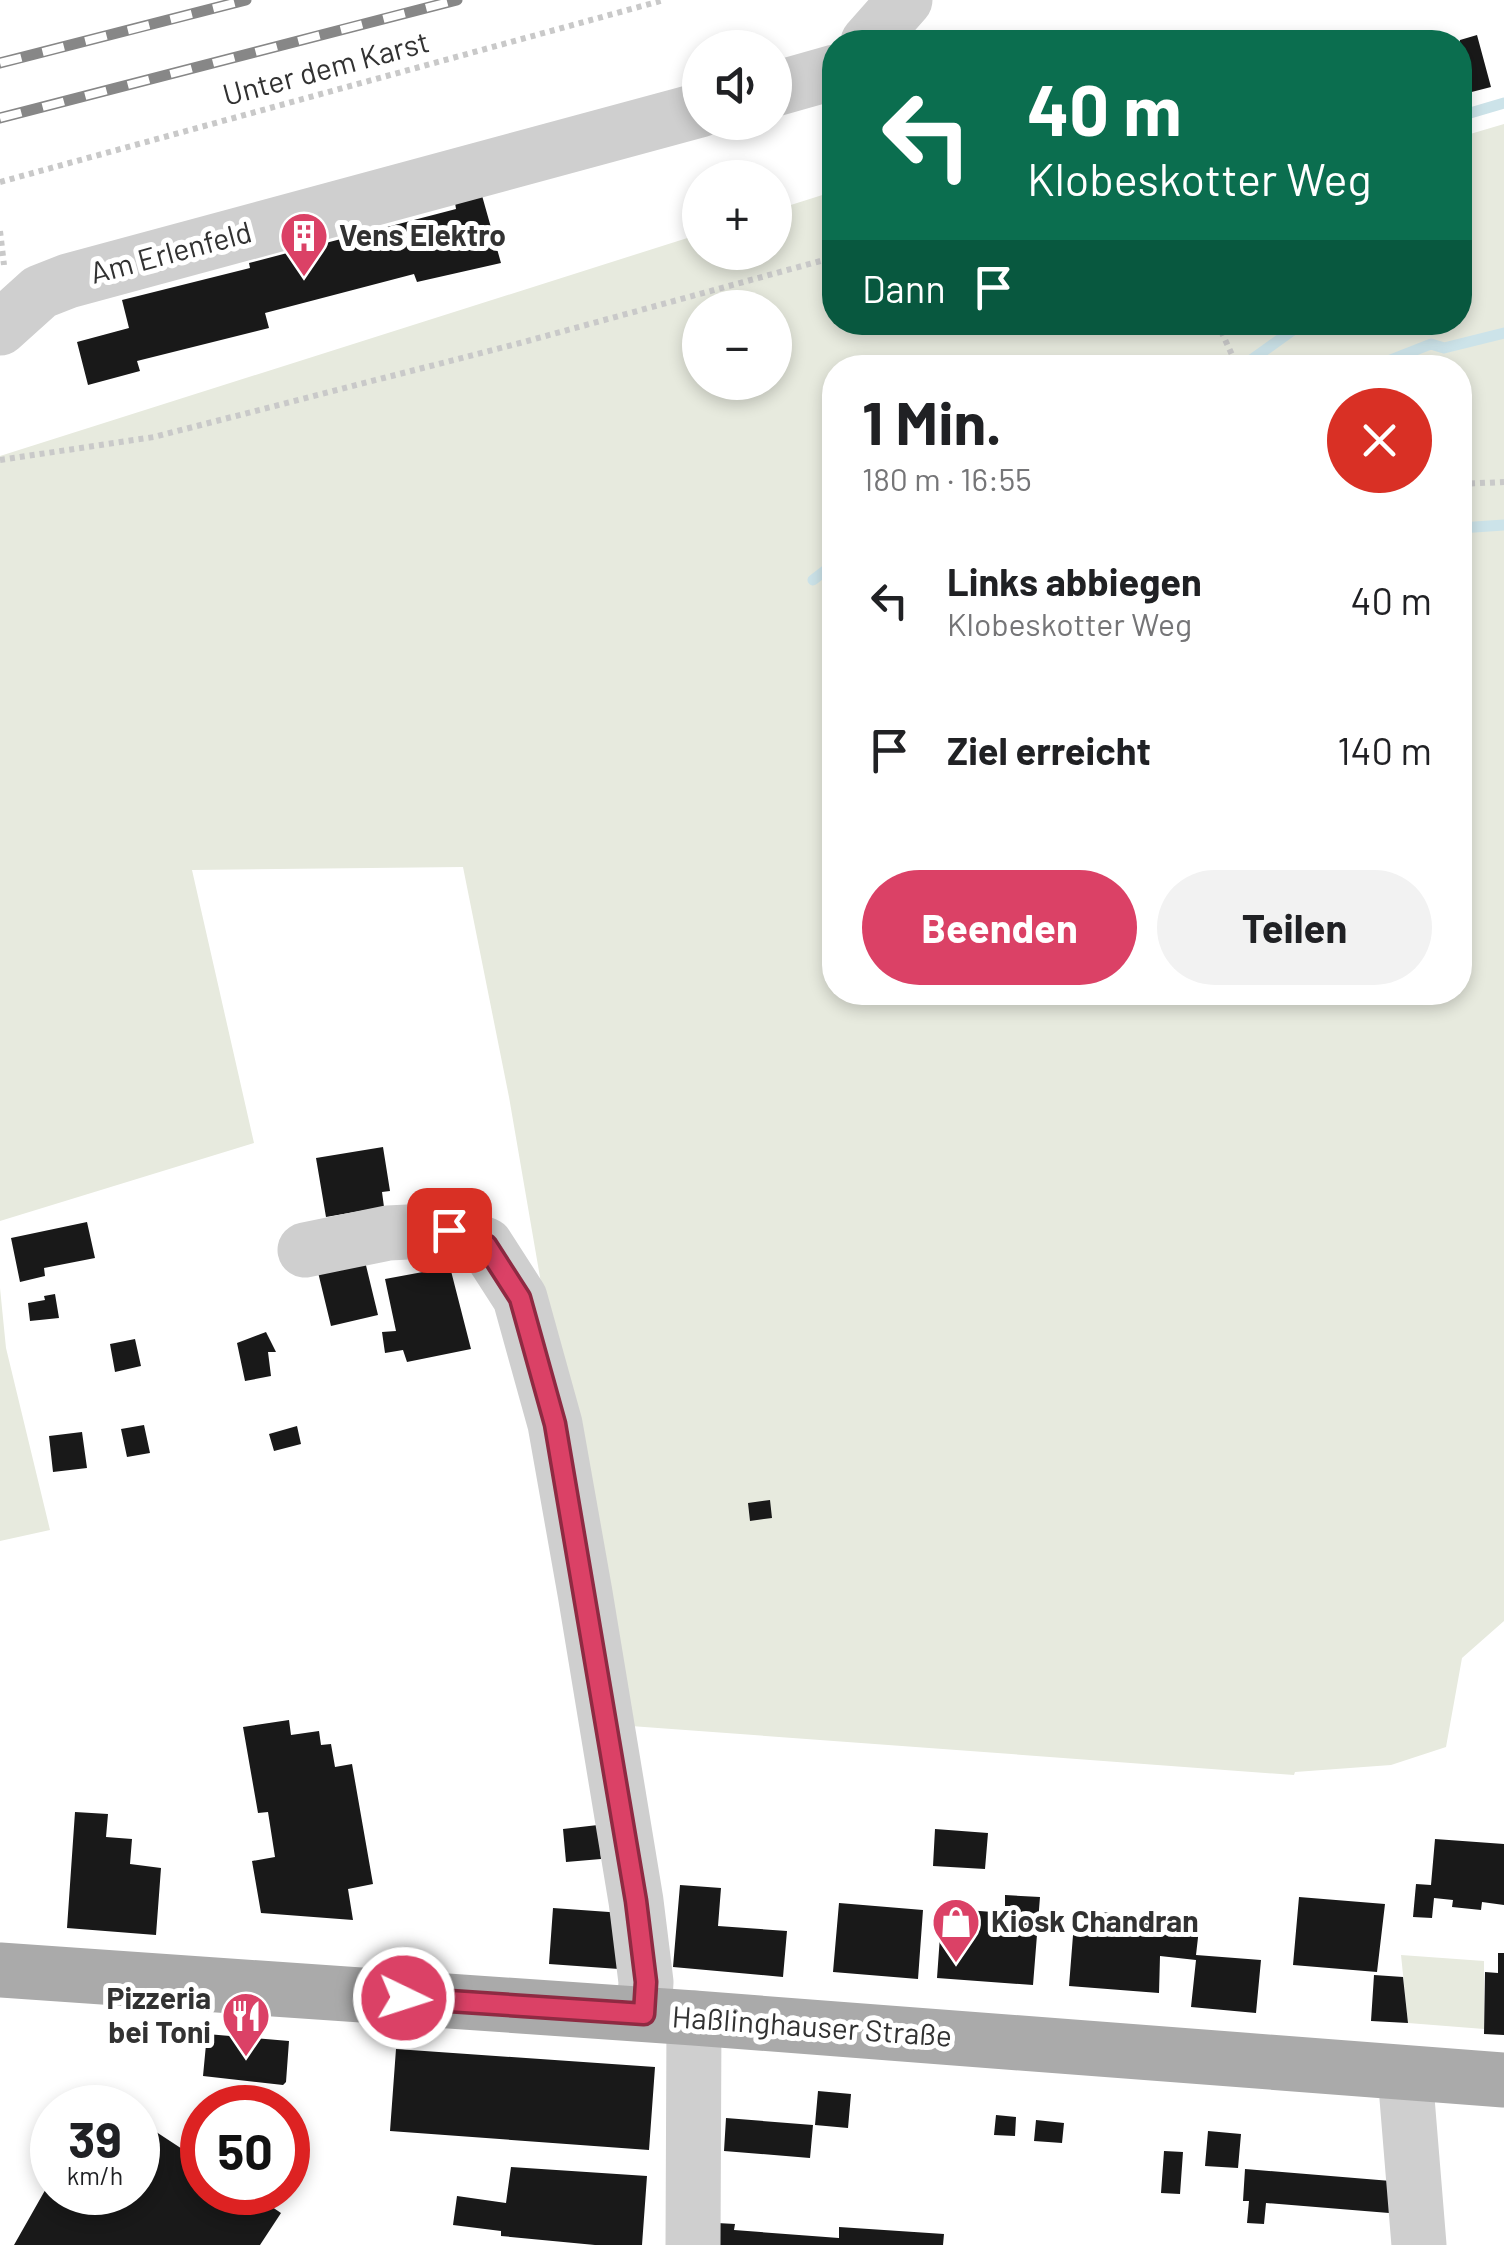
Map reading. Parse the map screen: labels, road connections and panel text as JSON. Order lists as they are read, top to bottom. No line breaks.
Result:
{"streets":{"main road":["Haßlinghauser Straße"],"street":["Am Erlenfeld"],"path":["Unter dem Karst"]},"places":{"building":["Vens Elektro"],"shop":["Kiosk Chandran"],"restaurant":["Pizzeria bei Toni"]},"page":{"map_buttons":["+","−"],"turn":["40 m","Klobeskotter Weg"],"then":"Dann","heading":["1 Min.","180 m · 16:55"],"list":[{"name":"Links abbiegen","note":"Klobeskotter Weg","value":"40 m"},{"name":"Ziel erreicht","value":"140 m"}],"buttons":["Beenden","Teilen"],"speed":"39 km/h","limit":"50"}}
